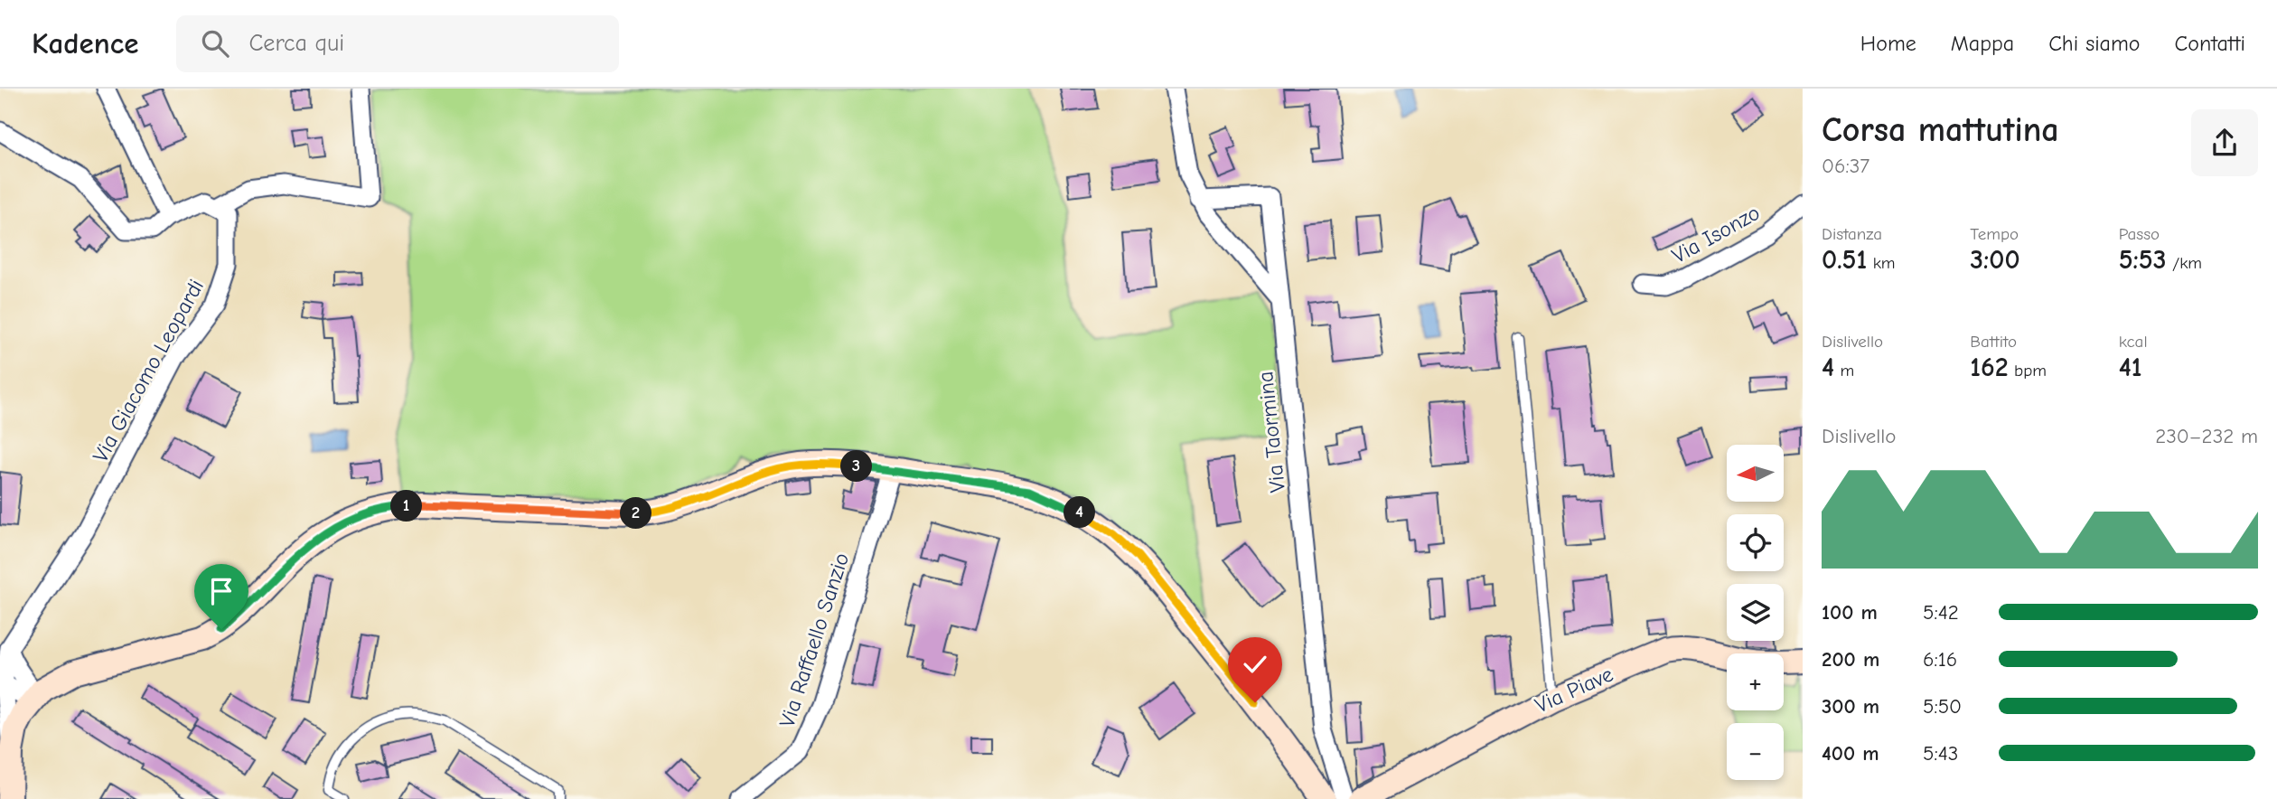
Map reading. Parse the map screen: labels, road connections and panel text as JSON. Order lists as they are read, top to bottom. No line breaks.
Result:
{"streets":{"main road":["Via Piave"],"street":["Via Isonzo","Via Giacomo Leopardi","Via Taormina","Via Raffaello Sanzio"]},"north":"left","page":{"header":"Kadence","search":"Cerca qui","nav":["Home","Mappa","Chi siamo","Contatti"],"heading":["Corsa mattutina","06:37"],"stats":[["Distanza","0.51 km"],["Tempo","3:00"],["Passo","5:53 /km"],["Dislivello","4 m"],["Battito","162 bpm"],["kcal","41"]],"chart":["Dislivello","230–232 m"],"map_buttons":["+","−"],"pins":["3","1","4","2"],"list":[{"name":"100 m","note":"5:42"},{"name":"200 m","note":"6:16"},{"name":"300 m","note":"5:50"},{"name":"400 m","note":"5:43"}]}}
